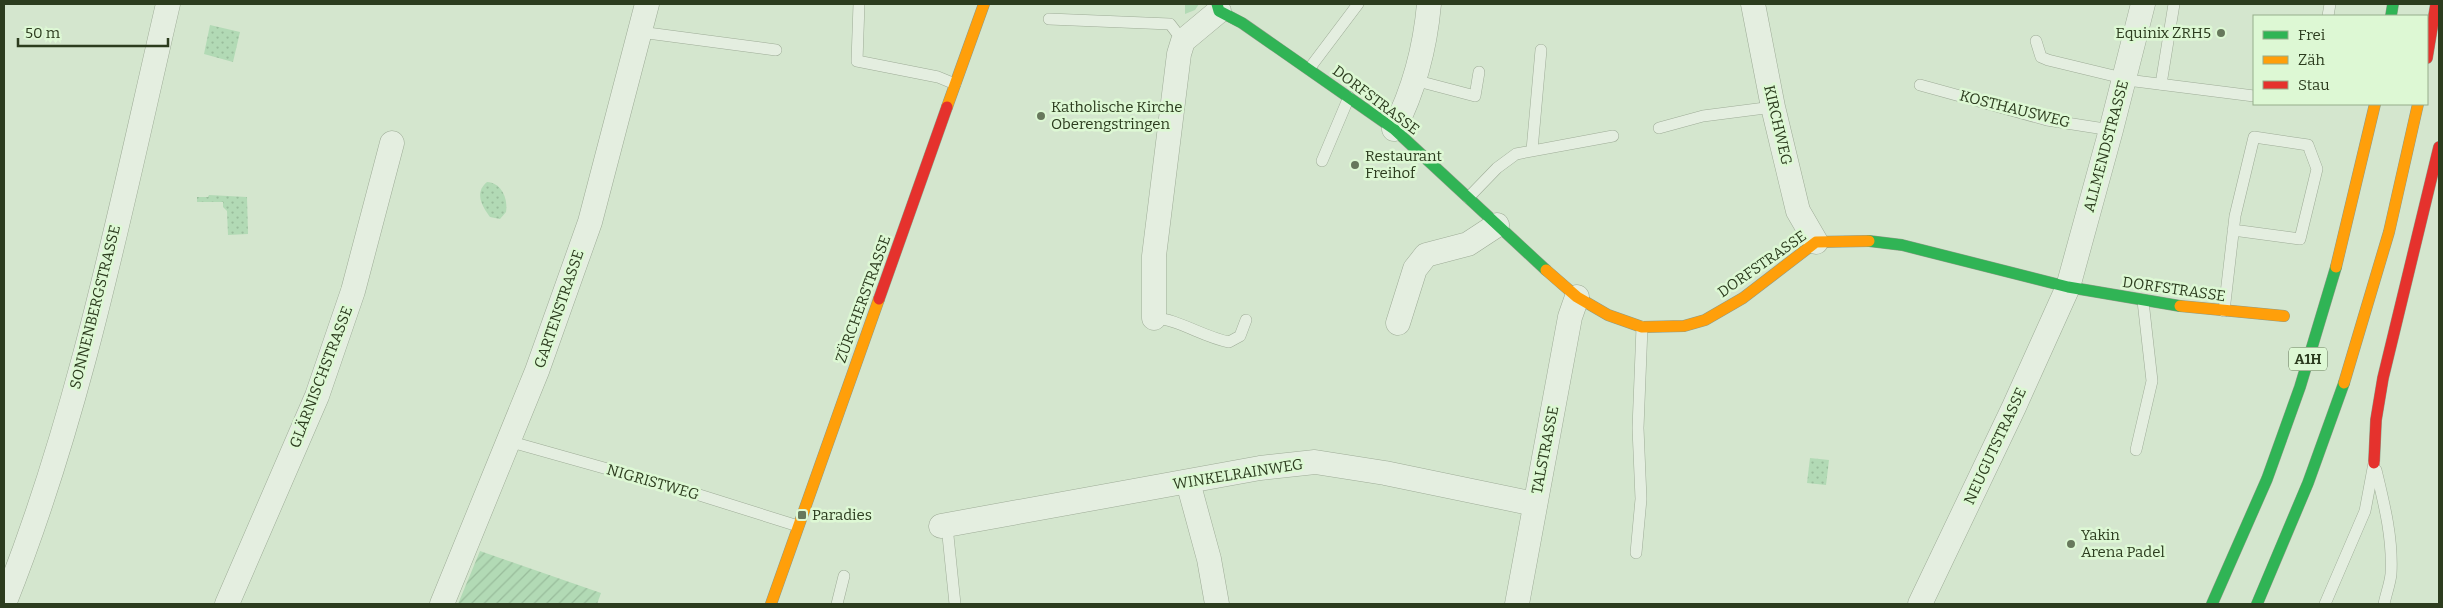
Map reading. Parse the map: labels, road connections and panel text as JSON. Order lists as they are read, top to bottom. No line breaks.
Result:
{"streets":{"main road":["DORFSTRASSE","ZÜRCHERSTRASSE","A1H"],"street":["KIRCHWEG","ALLMENDSTRASSE","SONNENBERGSTRASSE","GARTENSTRASSE","GLÄRNISCHSTRASSE","NEUGUTSTRASSE","TALSTRASSE","WINKELRAINWEG"],"lane":["KOSTHAUSWEG","NIGRISTWEG"]},"crossings":[["DORFSTRASSE","KIRCHWEG"],["DORFSTRASSE","ALLMENDSTRASSE"],["DORFSTRASSE","NEUGUTSTRASSE"],["DORFSTRASSE","TALSTRASSE"],["KOSTHAUSWEG","ALLMENDSTRASSE"],["ALLMENDSTRASSE","NEUGUTSTRASSE"],["ZÜRCHERSTRASSE","NIGRISTWEG"],["GARTENSTRASSE","NIGRISTWEG"],["TALSTRASSE","WINKELRAINWEG"]],"places":{"other":["Equinix ZRH5","Katholische Kirche Oberengstringen","Restaurant Freihof","Yakin Arena Padel"],"transit":["Paradies"]},"legend":["Frei","Zäh","Stau"],"scale_bar":"50 m"}
